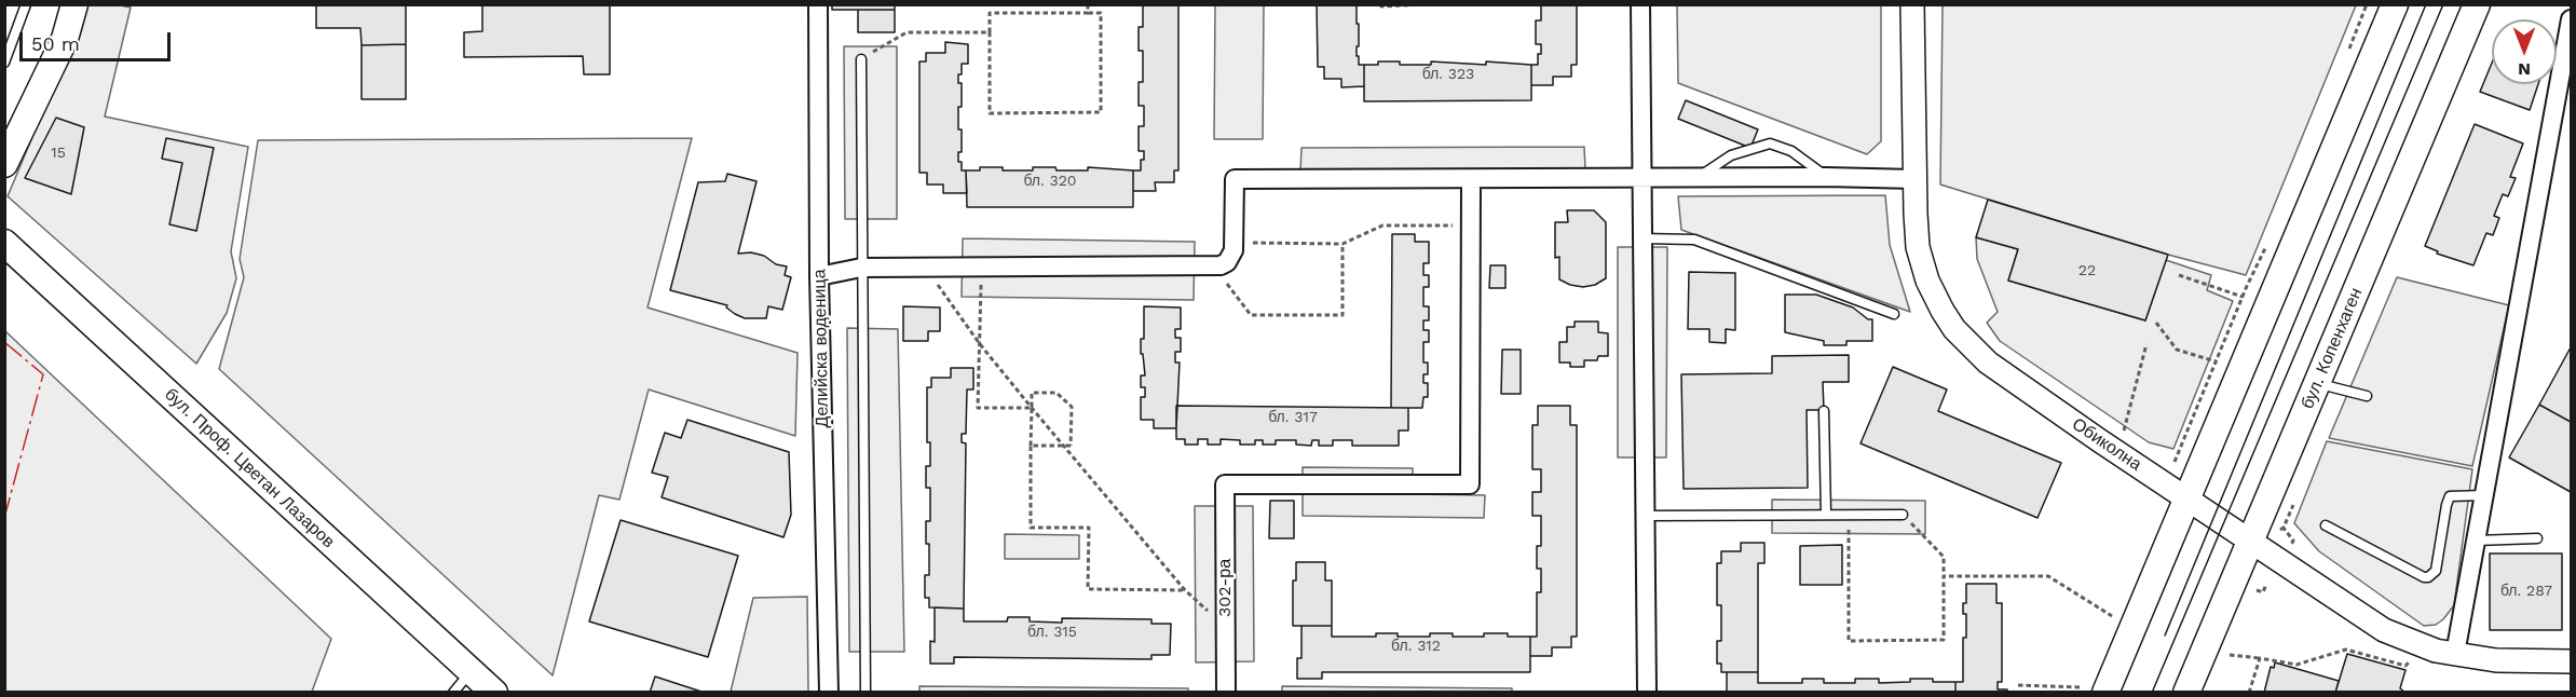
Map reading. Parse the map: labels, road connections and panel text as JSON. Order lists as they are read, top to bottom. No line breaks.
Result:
{"streets":{"main road":["бул. Копенхаген","бул. Проф. Цветан Лазаров"],"street":["Делийска воденица","Обиколна","302-ра"]},"crossings":[["бул. Копенхаген","Обиколна"]],"house_numbers":["бл. 323","15","бл. 320","22","бл. 317","бл. 287","бл. 315","бл. 312"],"scale_bar":"50 m","north":"bottom"}
